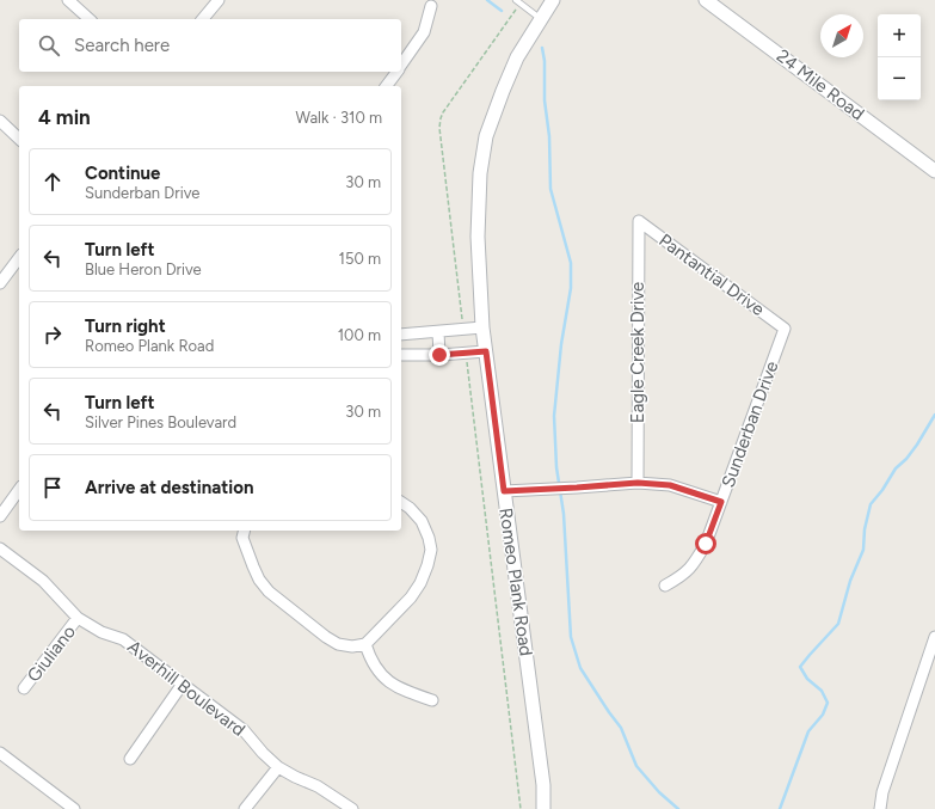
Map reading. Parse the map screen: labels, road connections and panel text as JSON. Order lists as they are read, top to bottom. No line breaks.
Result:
{"streets":{"street":["24 Mile Road","Pantantial Drive","Eagle Creek Drive","Sunderban Drive","Romeo Plank Road","Giuliano","Averhill Boulevard"]},"crossings":[["Pantantial Drive","Eagle Creek Drive"],["Pantantial Drive","Sunderban Drive"],["Giuliano","Averhill Boulevard"]],"north":"top right","page":{"map_buttons":["+","−"],"search":"Search here","heading":["4 min","Walk · 310 m"],"list":[["Continue","Sunderban Drive","30 m"],["Turn left","Blue Heron Drive","150 m"],["Turn right","Romeo Plank Road","100 m"],["Turn left","Silver Pines Boulevard","30 m"],"Arrive at destination"]}}
